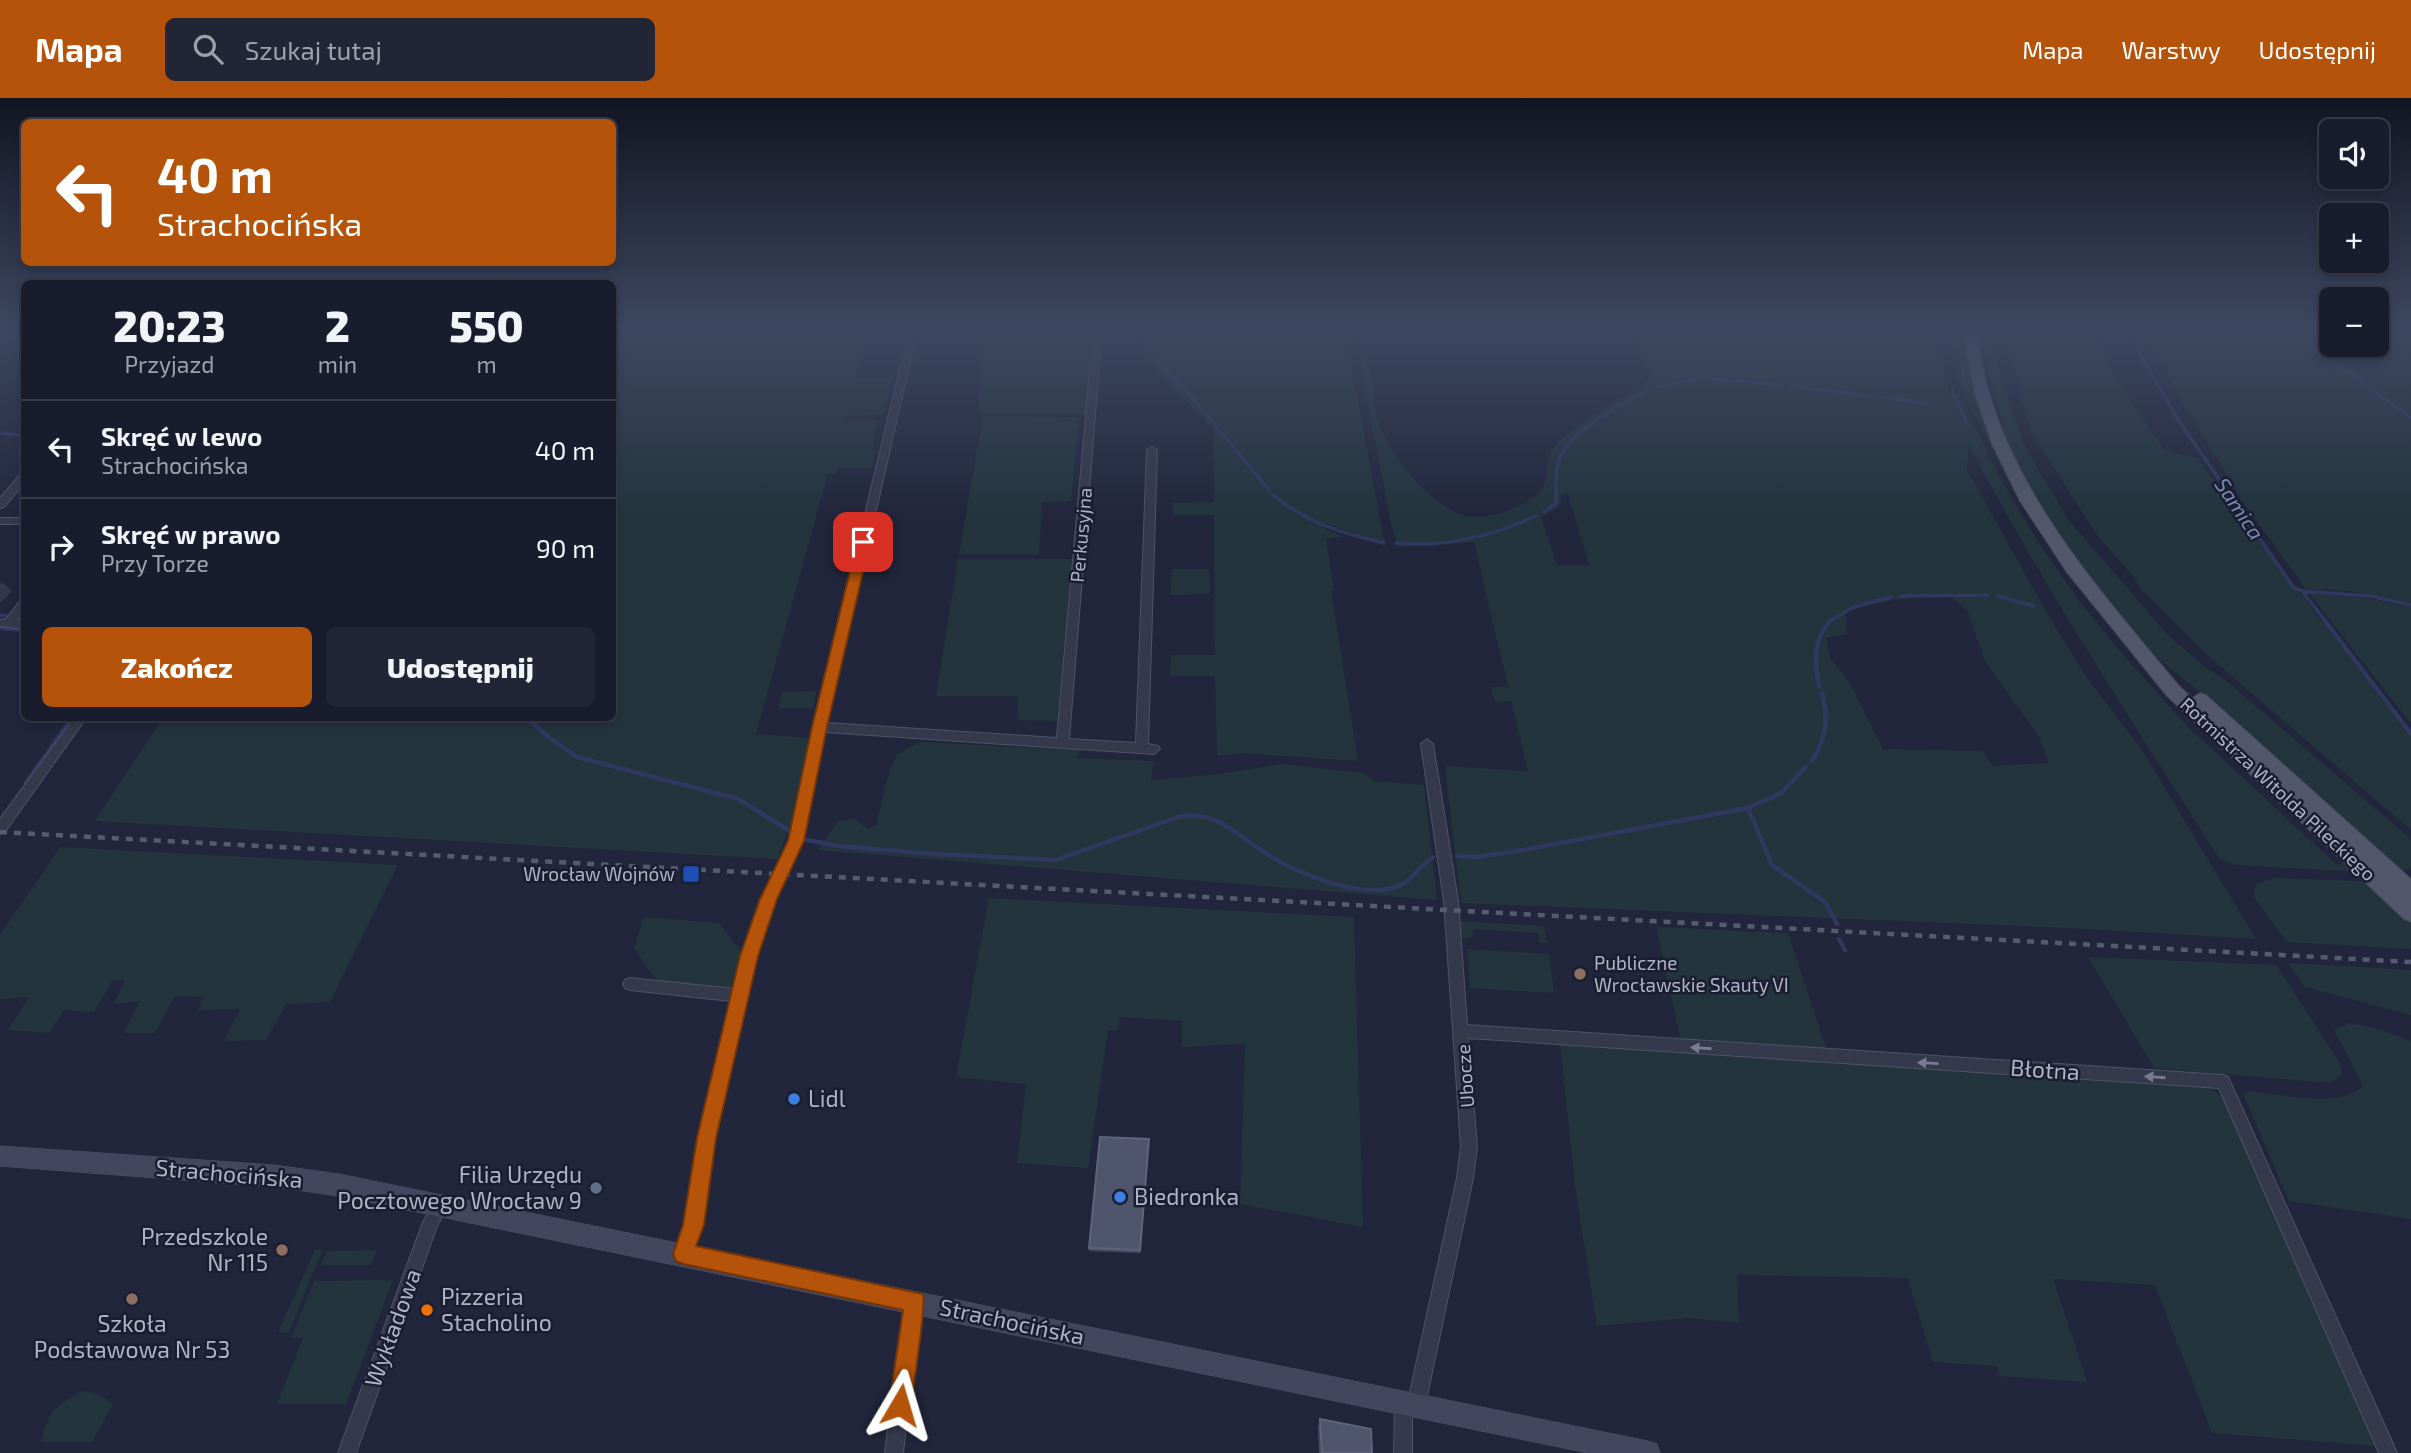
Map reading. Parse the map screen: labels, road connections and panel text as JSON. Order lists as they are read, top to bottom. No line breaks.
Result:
{"streets":{"main road":["Rotmistrza Witolda Pileckiego","Strachocińska"],"street":["Perkusyjna","Błotna","Ubocze","Wykładowa"]},"crossings":[["Błotna","Ubocze"],["Ubocze","Strachocińska"],["Strachocińska","Wykładowa"]],"one_way":["Błotna"],"water":["Samica"],"places":{"transit":["Wrocław Wojnów"],"other":["Publiczne Wrocławskie Skauty VI","Lidl","Filia Urzędu Pocztowego Wrocław 9","Biedronka","Przedszkole Nr 115","Szkoła Podstawowa Nr 53","Pizzeria Stacholino"]},"page":{"header":"Mapa","search":"Szukaj tutaj","nav":["Mapa","Warstwy","Udostępnij"],"map_buttons":["+","−"],"turn":["40 m","Strachocińska"],"eta":["20:23","Przyjazd","2","min","550","m"],"list":[{"name":"Skręć w lewo","note":"Strachocińska","value":"40 m"},{"name":"Skręć w prawo","note":"Przy Torze","value":"90 m"}],"buttons":["Zakończ","Udostępnij"]}}
